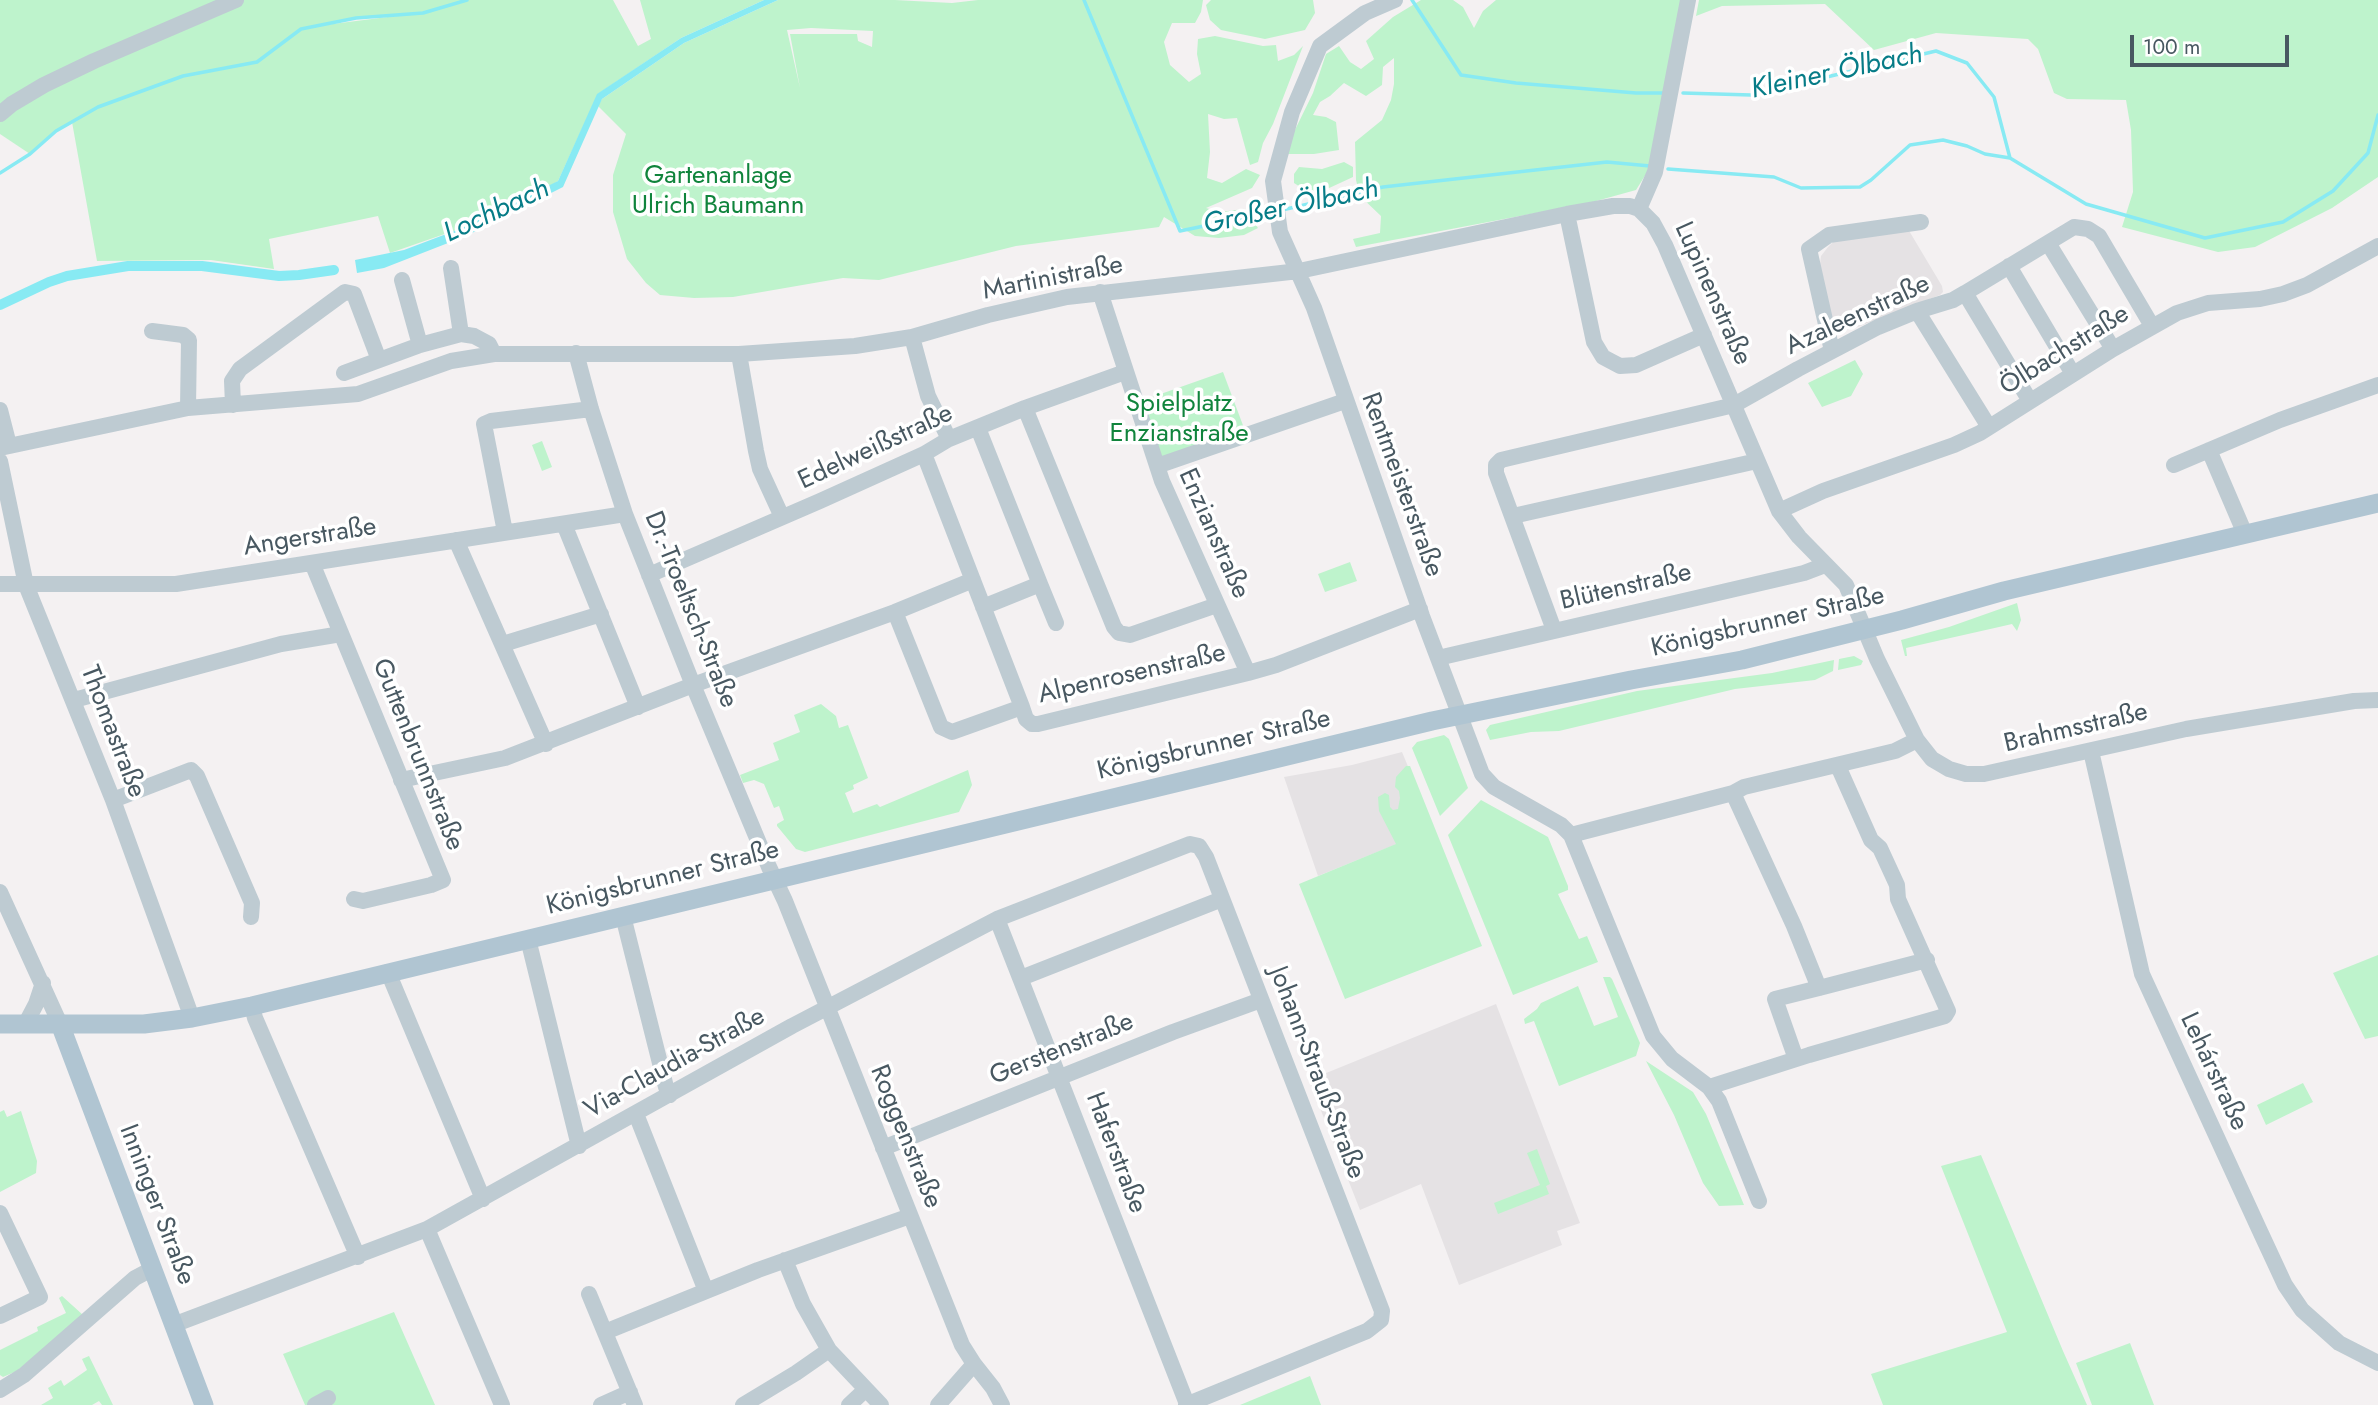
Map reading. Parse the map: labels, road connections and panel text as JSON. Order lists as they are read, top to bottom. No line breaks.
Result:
{"streets":{"main road":["Königsbrunner Straße","Inninger Straße"],"street":["Martinistraße","Lupinenstraße","Azaleenstraße","Ölbachstraße","Edelweißstraße","Rentmeisterstraße","Enzianstraße","Angerstraße","Blütenstraße","Dr.-Troeltsch-Straße","Alpenrosenstraße","Brahmsstraße","Thomastraße","Guttenbrunnstraße","Gerstenstraße","Via-Claudia-Straße","Lehárstraße","Johann-Strauß-Straße","Roggenstraße","Haferstraße"]},"crossings":[["Martinistraße","Lupinenstraße"],["Martinistraße","Rentmeisterstraße"],["Martinistraße","Enzianstraße"],["Martinistraße","Dr.-Troeltsch-Straße"],["Lupinenstraße","Azaleenstraße"],["Lupinenstraße","Ölbachstraße"],["Lupinenstraße","Rentmeisterstraße"],["Lupinenstraße","Blütenstraße"],["Lupinenstraße","Königsbrunner Straße"],["Lupinenstraße","Brahmsstraße"],["Azaleenstraße","Ölbachstraße"],["Edelweißstraße","Enzianstraße"],["Edelweißstraße","Dr.-Troeltsch-Straße"],["Rentmeisterstraße","Blütenstraße"],["Rentmeisterstraße","Königsbrunner Straße"],["Rentmeisterstraße","Alpenrosenstraße"],["Enzianstraße","Alpenrosenstraße"],["Angerstraße","Dr.-Troeltsch-Straße"],["Angerstraße","Thomastraße"],["Angerstraße","Guttenbrunnstraße"],["Dr.-Troeltsch-Straße","Königsbrunner Straße"],["Dr.-Troeltsch-Straße","Roggenstraße"],["Königsbrunner Straße","Brahmsstraße"],["Königsbrunner Straße","Thomastraße"],["Königsbrunner Straße","Roggenstraße"],["Königsbrunner Straße","Inninger Straße"],["Brahmsstraße","Lehárstraße"],["Gerstenstraße","Johann-Strauß-Straße"],["Gerstenstraße","Roggenstraße"],["Gerstenstraße","Haferstraße"],["Via-Claudia-Straße","Johann-Strauß-Straße"],["Via-Claudia-Straße","Roggenstraße"],["Via-Claudia-Straße","Haferstraße"],["Via-Claudia-Straße","Inninger Straße"],["Johann-Strauß-Straße","Haferstraße"]],"water":["Kleiner Ölbach","Großer Ölbach","Lochbach"],"parks":["Gartenanlage Ulrich Baumann","Spielplatz Enzianstraße"],"scale_bar":"100 m"}
